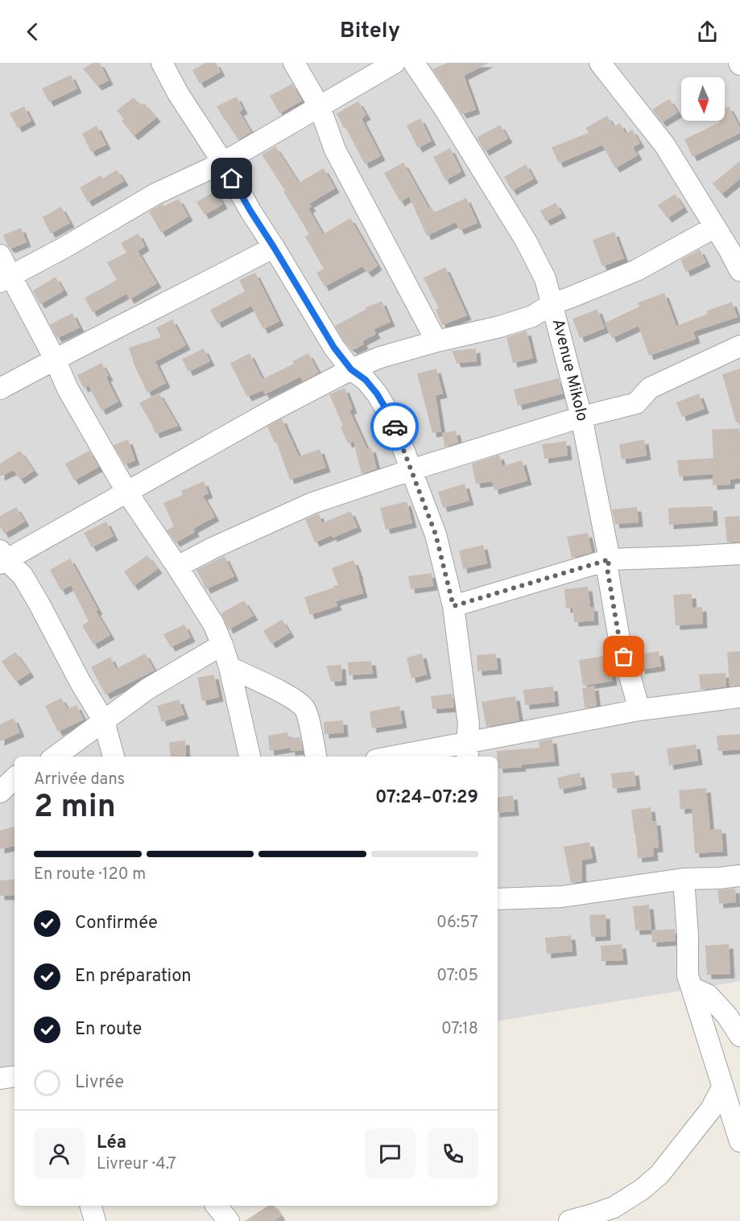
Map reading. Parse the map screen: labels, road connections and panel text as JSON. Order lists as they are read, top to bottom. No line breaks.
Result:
{"streets":{"street":["Avenue Mikolo"]},"north":"bottom","page":{"header":"Bitely","heading":["2 min","Arrivée dans","07:24–07:29"],"panel":["Léa","Livreur · 4.7"],"bar":"En route · 120 m","list":[["Confirmée","06:57"],["En préparation","07:05"],["En route","07:18"],"Livrée"]}}
